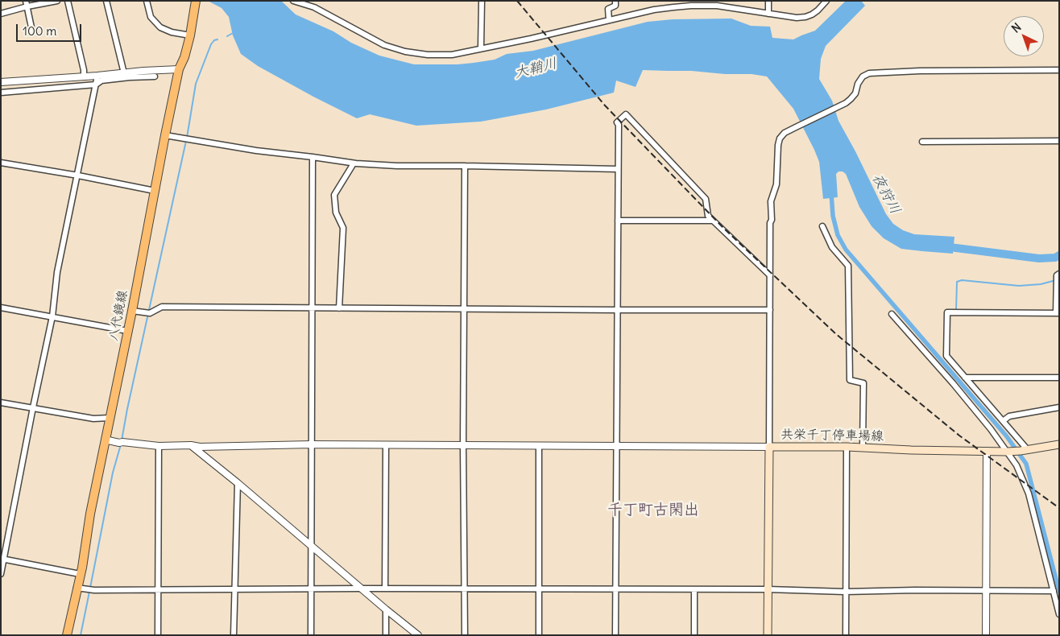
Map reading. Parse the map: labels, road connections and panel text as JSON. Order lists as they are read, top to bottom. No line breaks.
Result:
{"streets":{"main road":["八代鏡線","共栄千丁停車場線"]},"districts":["千丁町古閑出"],"water":["大鞘川","夜狩川"],"scale_bar":"100 m","north":"top left"}
